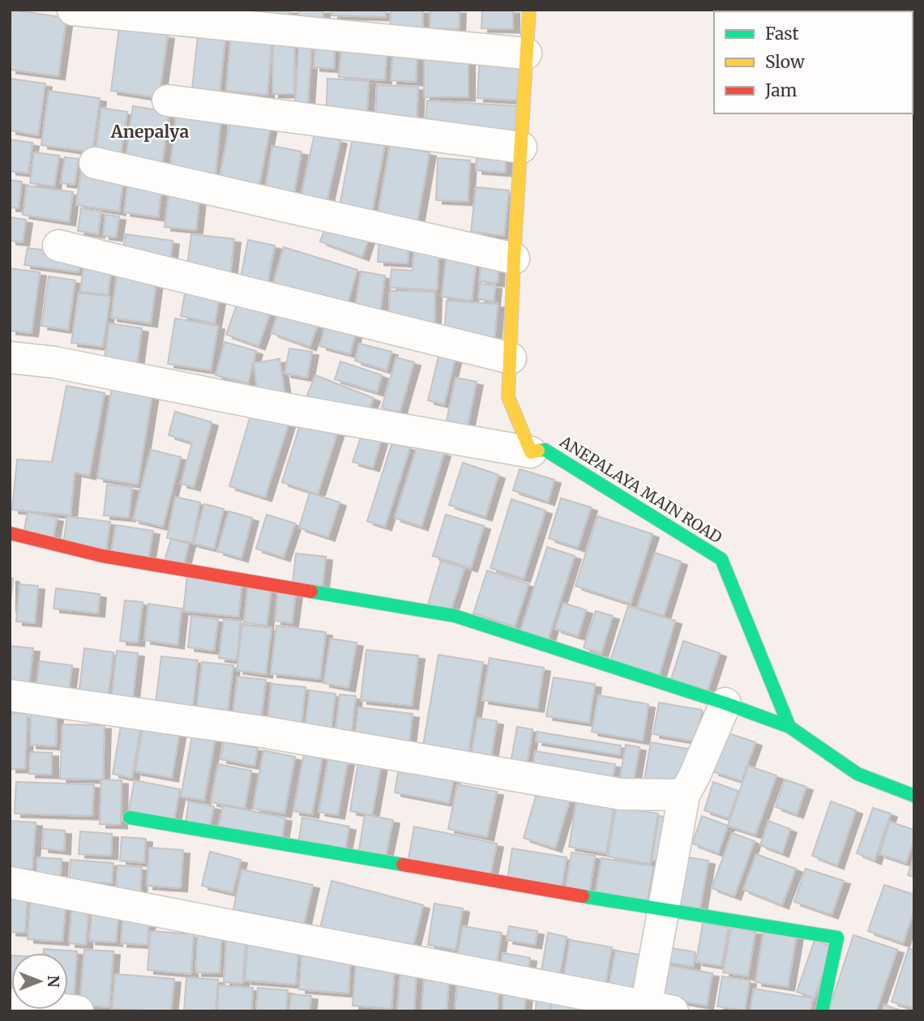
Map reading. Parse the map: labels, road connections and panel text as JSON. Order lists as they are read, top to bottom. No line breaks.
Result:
{"streets":{"street":["ANEPALAYA MAIN ROAD"]},"districts":["Anepalya"],"legend":["Fast","Slow","Jam"],"north":"right"}
